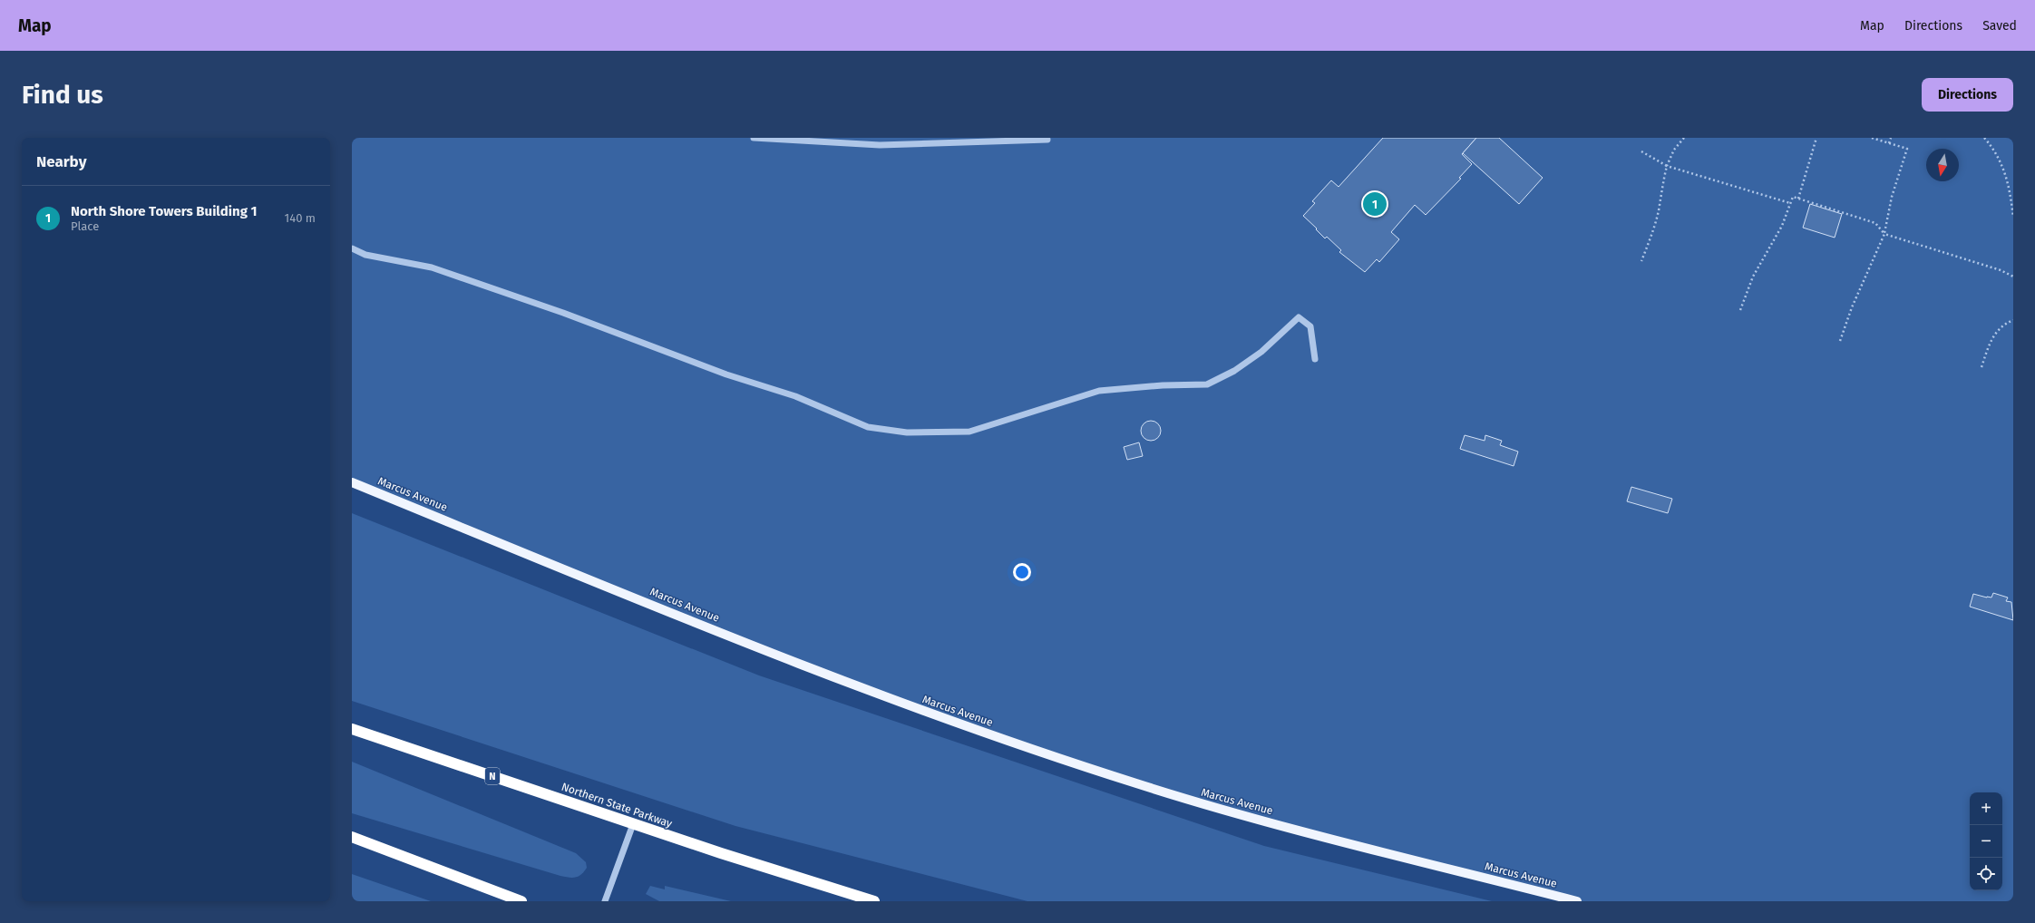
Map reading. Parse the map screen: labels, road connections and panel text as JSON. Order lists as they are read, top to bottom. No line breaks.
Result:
{"streets":{"highway":["N","Northern State Parkway"],"main road":["Marcus Avenue"]},"north":"bottom","page":{"header":"Map","nav":["Map","Directions","Saved"],"buttons":"Directions","title":"Find us","heading":"Nearby","list":[{"mark":"1","name":"North Shore Towers Building 1","note":"Place","value":"140 m"}],"pins":"1","map_buttons":["+","−"]}}
